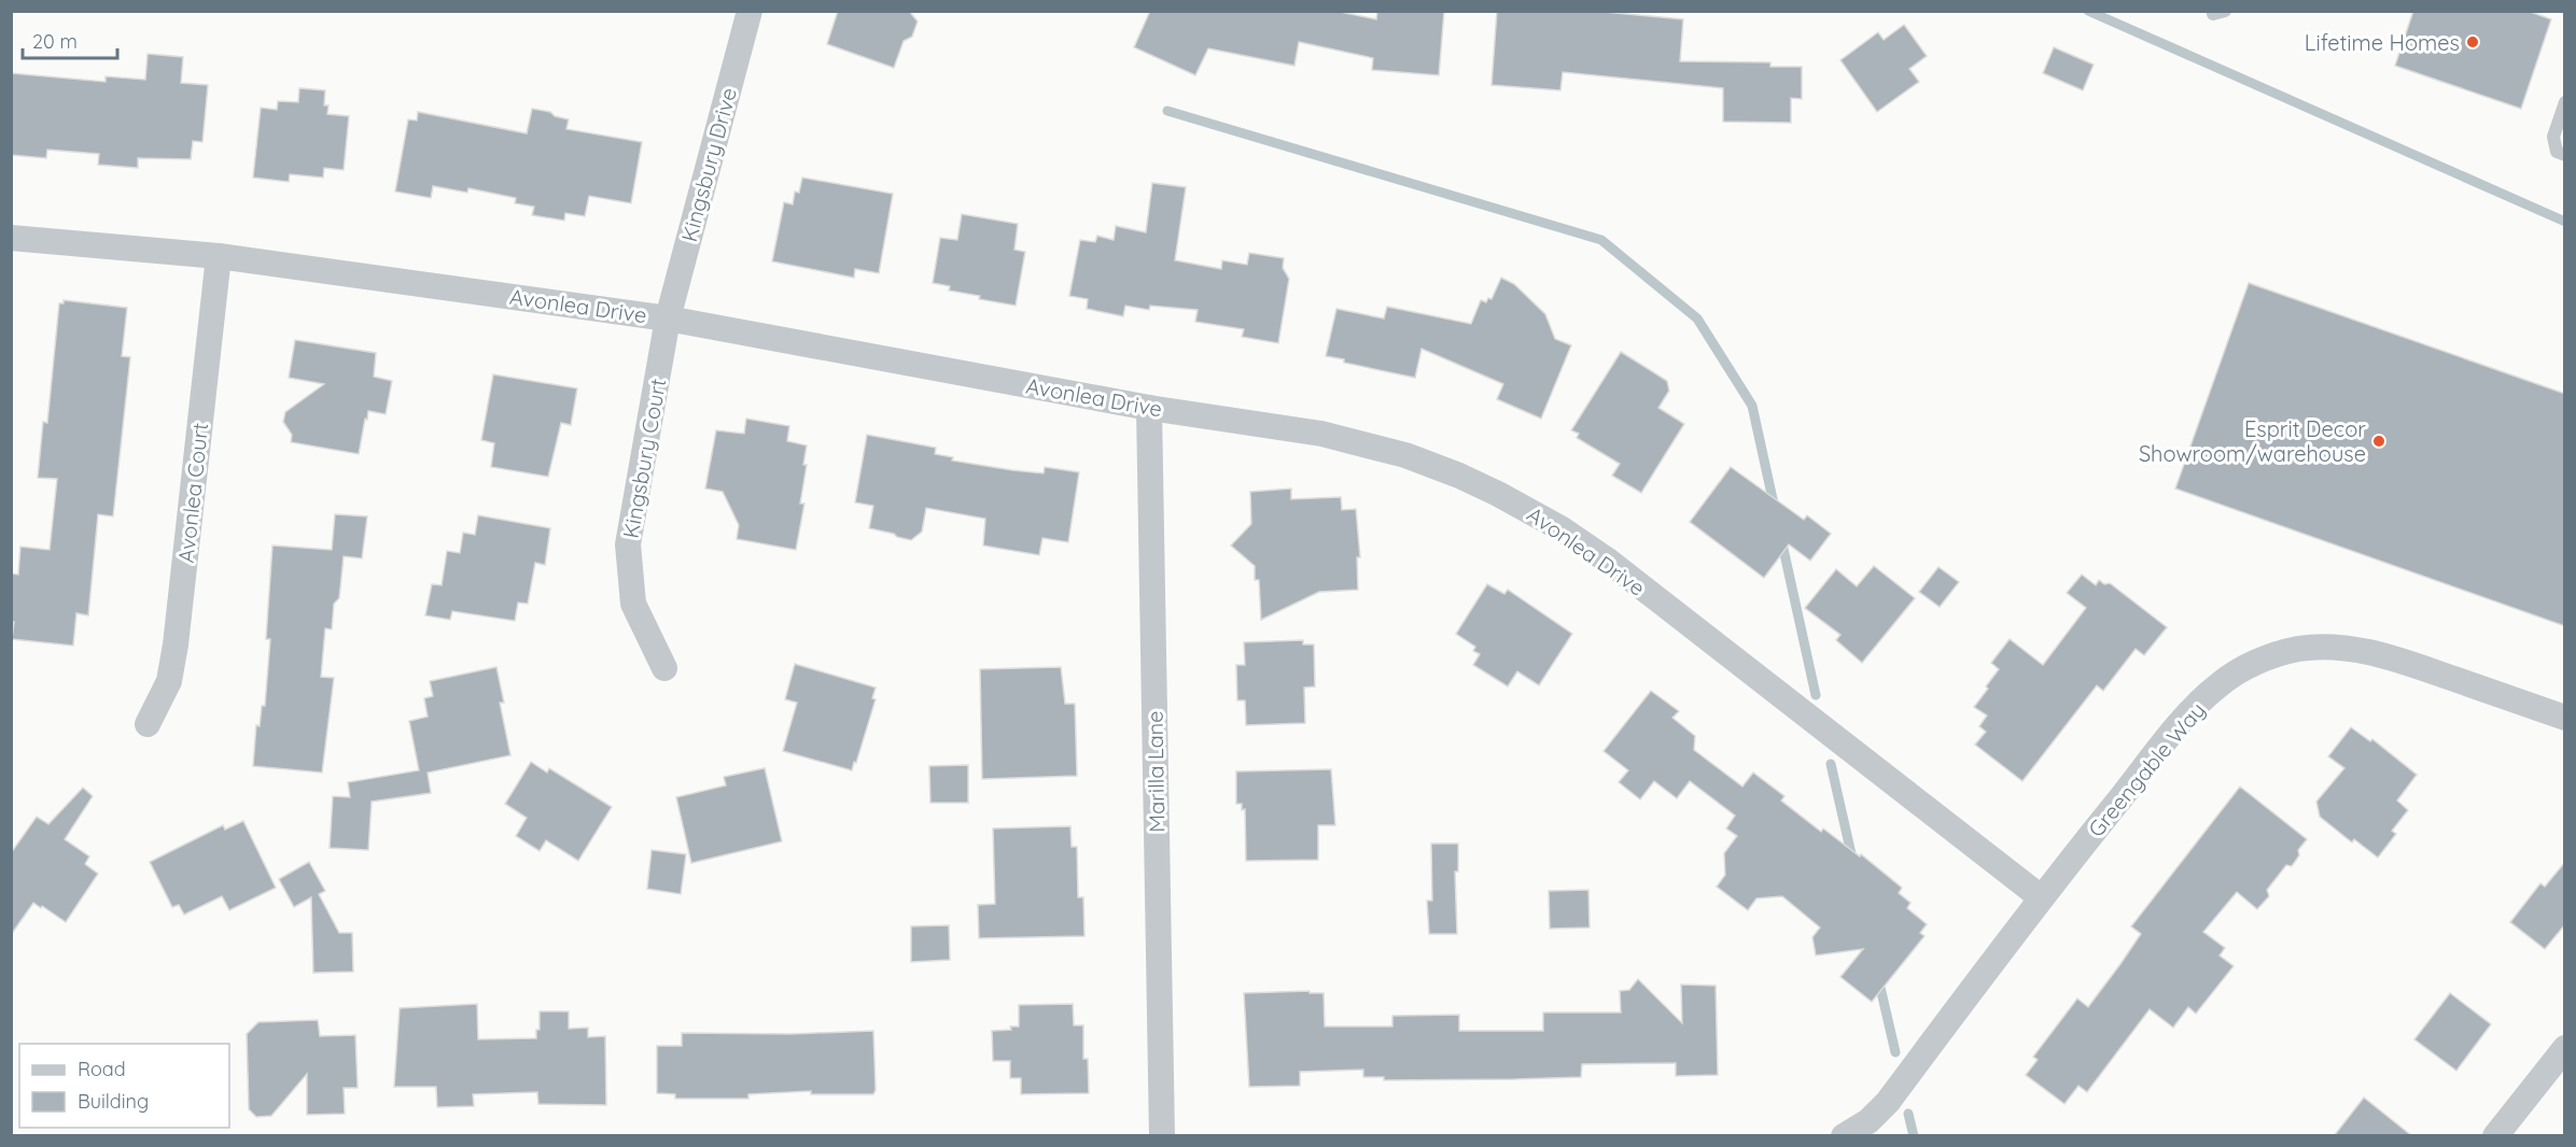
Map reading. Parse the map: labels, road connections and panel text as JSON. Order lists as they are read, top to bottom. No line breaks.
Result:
{"streets":{"street":["Kingsbury Drive","Avonlea Drive","Kingsbury Court","Avonlea Court","Greengable Way","Marilla Lane"]},"crossings":[["Kingsbury Drive","Avonlea Drive"],["Kingsbury Drive","Kingsbury Court"],["Avonlea Drive","Kingsbury Court"],["Avonlea Drive","Avonlea Court"],["Avonlea Drive","Greengable Way"],["Avonlea Drive","Marilla Lane"]],"places":["Lifetime Homes","Esprit Decor Showroom/warehouse"],"legend":["Road","Building"],"scale_bar":"20 m"}
